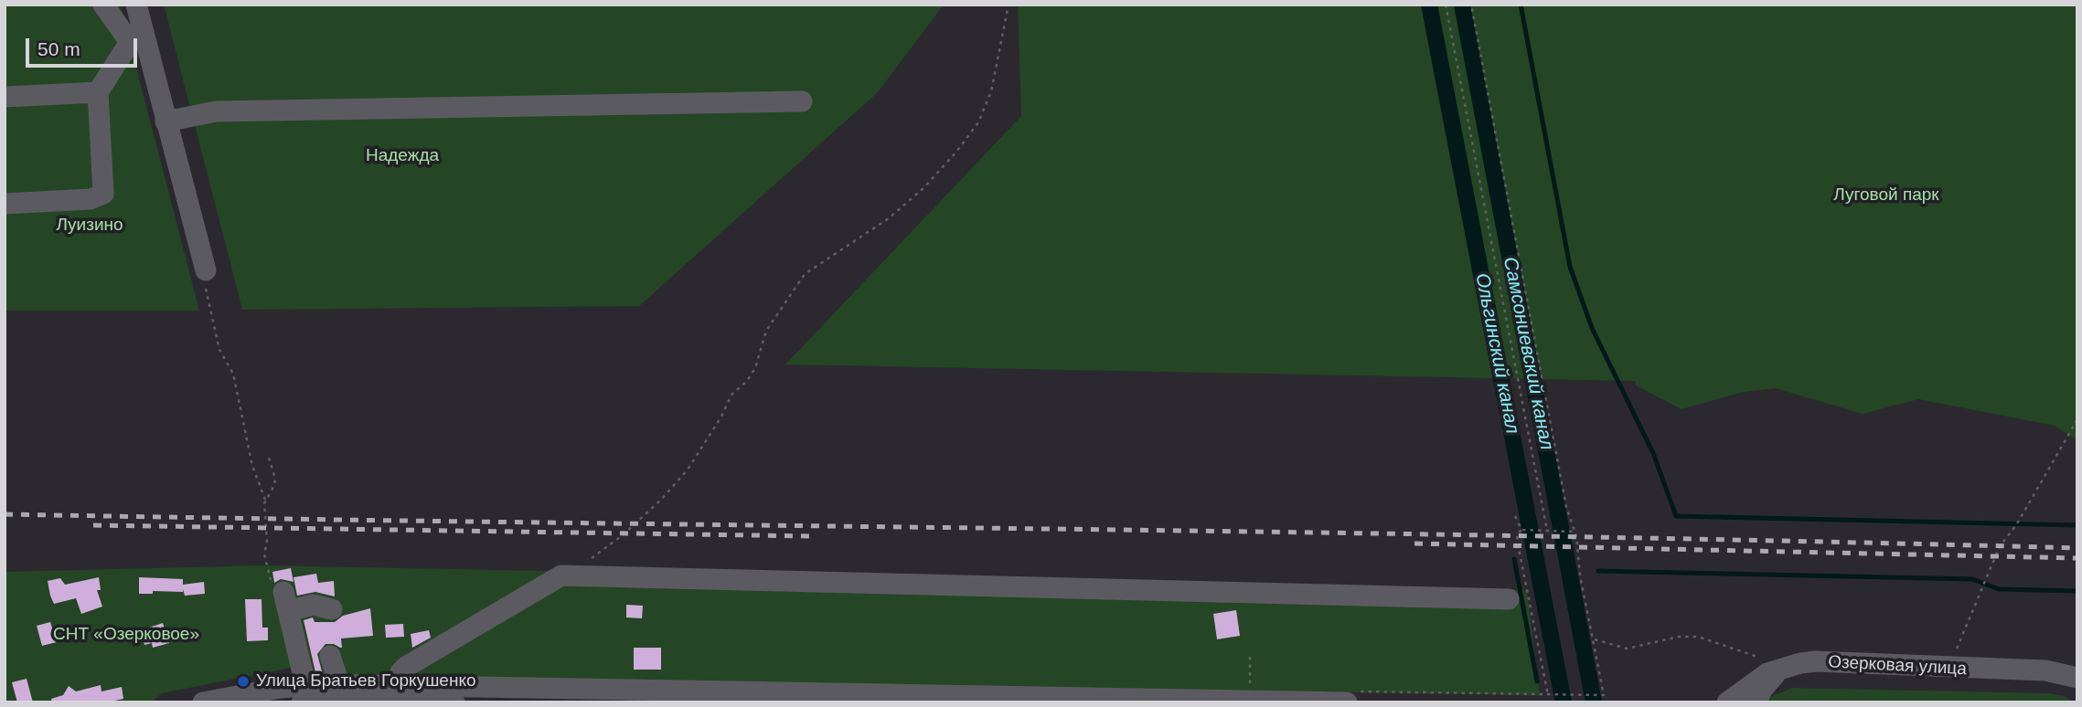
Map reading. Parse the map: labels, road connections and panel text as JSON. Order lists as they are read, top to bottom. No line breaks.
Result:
{"streets":{"street":["Озерковая улица"]},"water":["Ольгинский канал","Самсониевский канал"],"parks":["Надежда","Луговой парк","Луизино","СНТ «Озерковое»"],"places":["Улица Братьев Горкушенко"],"scale_bar":"50 m"}
